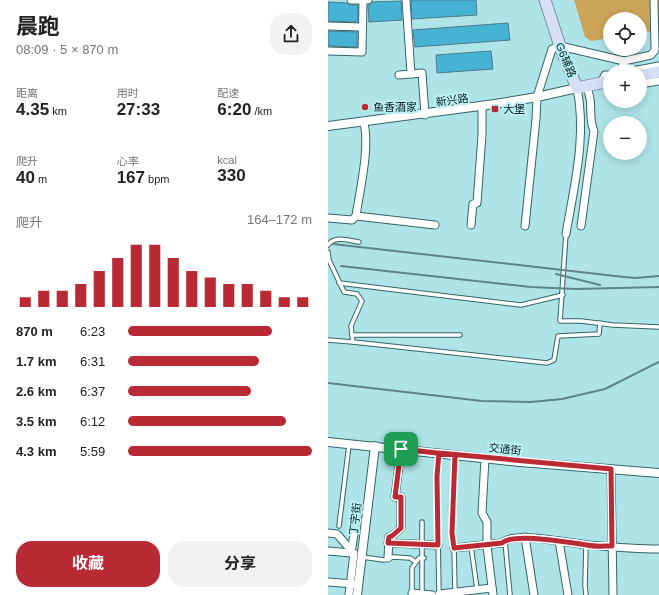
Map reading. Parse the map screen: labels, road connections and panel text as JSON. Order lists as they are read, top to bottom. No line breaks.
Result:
{"streets":{"main road":["G6辅路"],"street":["新兴路","交通街","丁字街"]},"crossings":[["G6辅路","新兴路"],["交通街","丁字街"]],"places":{"other":["鱼香酒家"],"transit":["大堡"]},"page":{"heading":["晨跑","08:09 · 5 × 870 m"],"map_buttons":["+","−"],"stats":[["距离","4.35 km"],["用时","27:33"],["配速","6:20 /km"],["爬升","40 m"],["心率","167 bpm"],["kcal","330"]],"chart":["爬升","164–172 m"],"list":[{"name":"870 m","note":"6:23"},{"name":"1.7 km","note":"6:31"},{"name":"2.6 km","note":"6:37"},{"name":"3.5 km","note":"6:12"},{"name":"4.3 km","note":"5:59"}],"buttons":["收藏","分享"]}}
